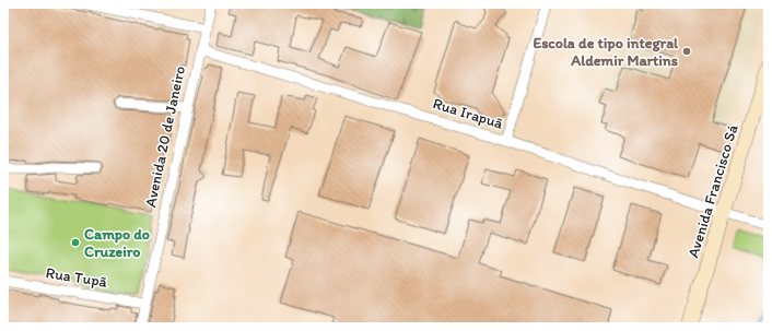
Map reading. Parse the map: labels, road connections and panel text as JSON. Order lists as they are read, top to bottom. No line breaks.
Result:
{"streets":{"main road":["Avenida Francisco Sá"],"street":["Rua Irapuã","Avenida 20 de Janeiro","Rua Tupã"]},"crossings":[["Rua Irapuã","Avenida 20 de Janeiro"],["Rua Irapuã","Avenida Francisco Sá"],["Avenida 20 de Janeiro","Rua Tupã"]],"places":["Escola de tipo integral Aldemir Martins","Campo do Cruzeiro"]}
